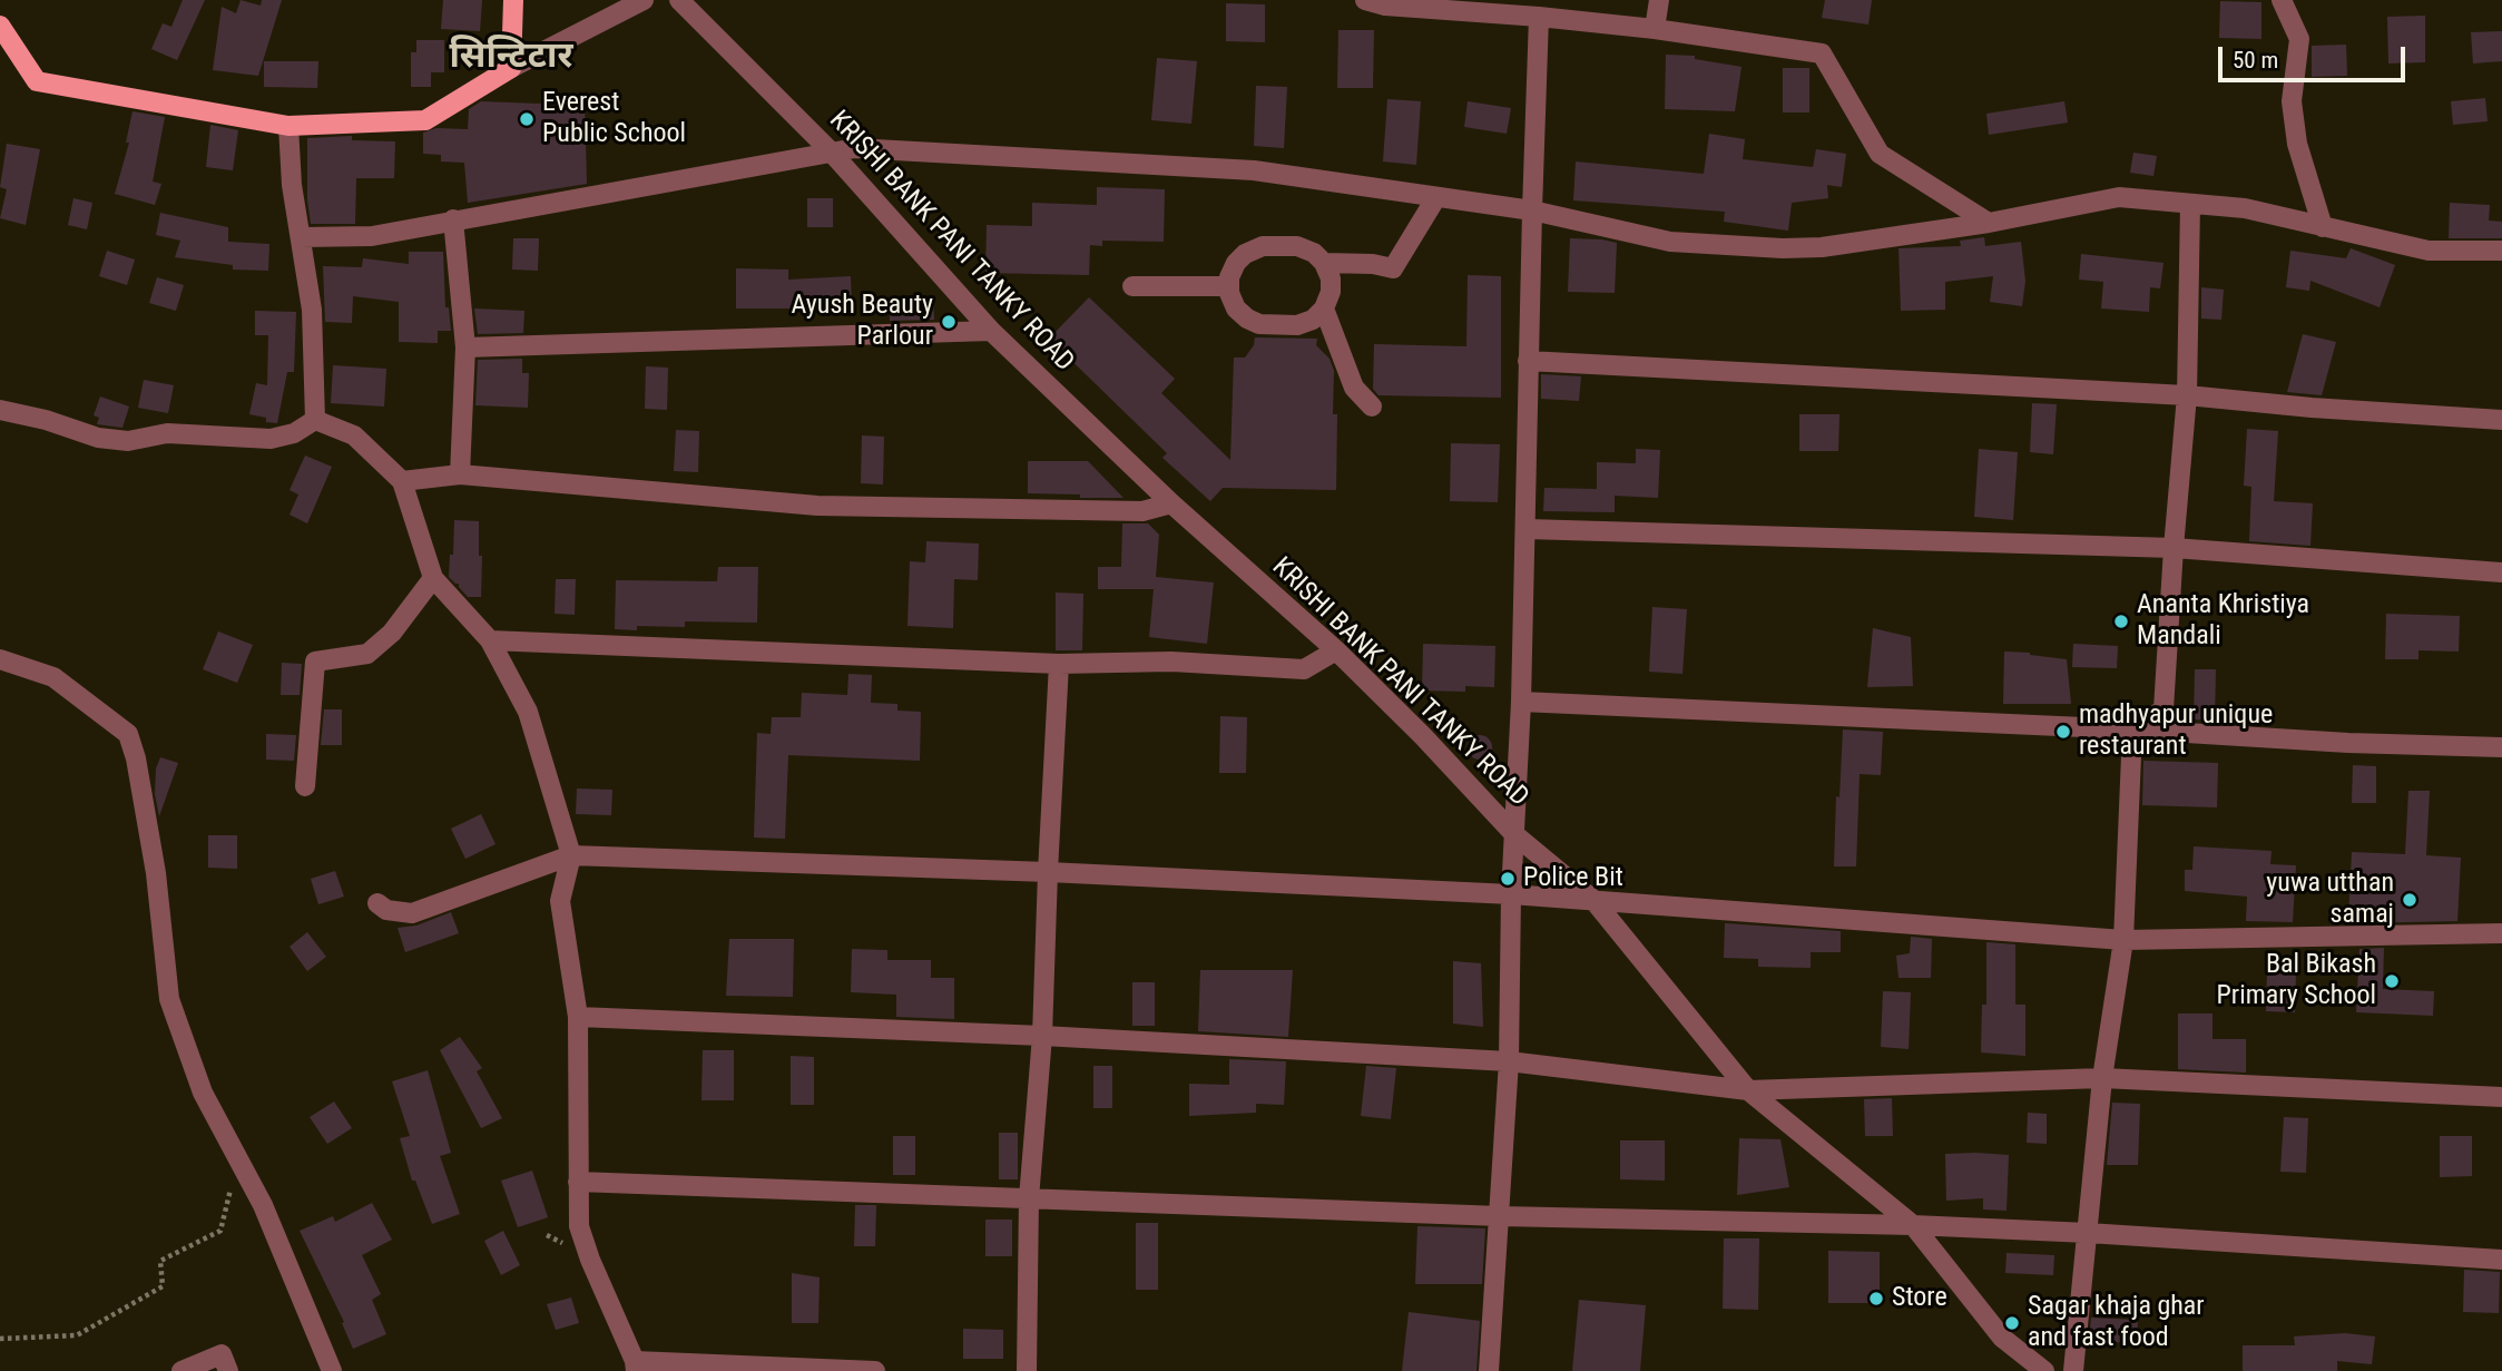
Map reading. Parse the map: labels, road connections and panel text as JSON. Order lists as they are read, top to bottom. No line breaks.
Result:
{"streets":{"street":["KRISHI BANK PANI TANKY ROAD"]},"districts":["सिन्टिटार"],"places":["Everest Public School","Ayush Beauty Parlour","Ananta Khristiya Mandali","madhyapur unique restaurant","Police Bit","yuwa utthan samaj","Bal Bikash Primary School","Store","Sagar khaja ghar and fast food"],"scale_bar":"50 m"}
